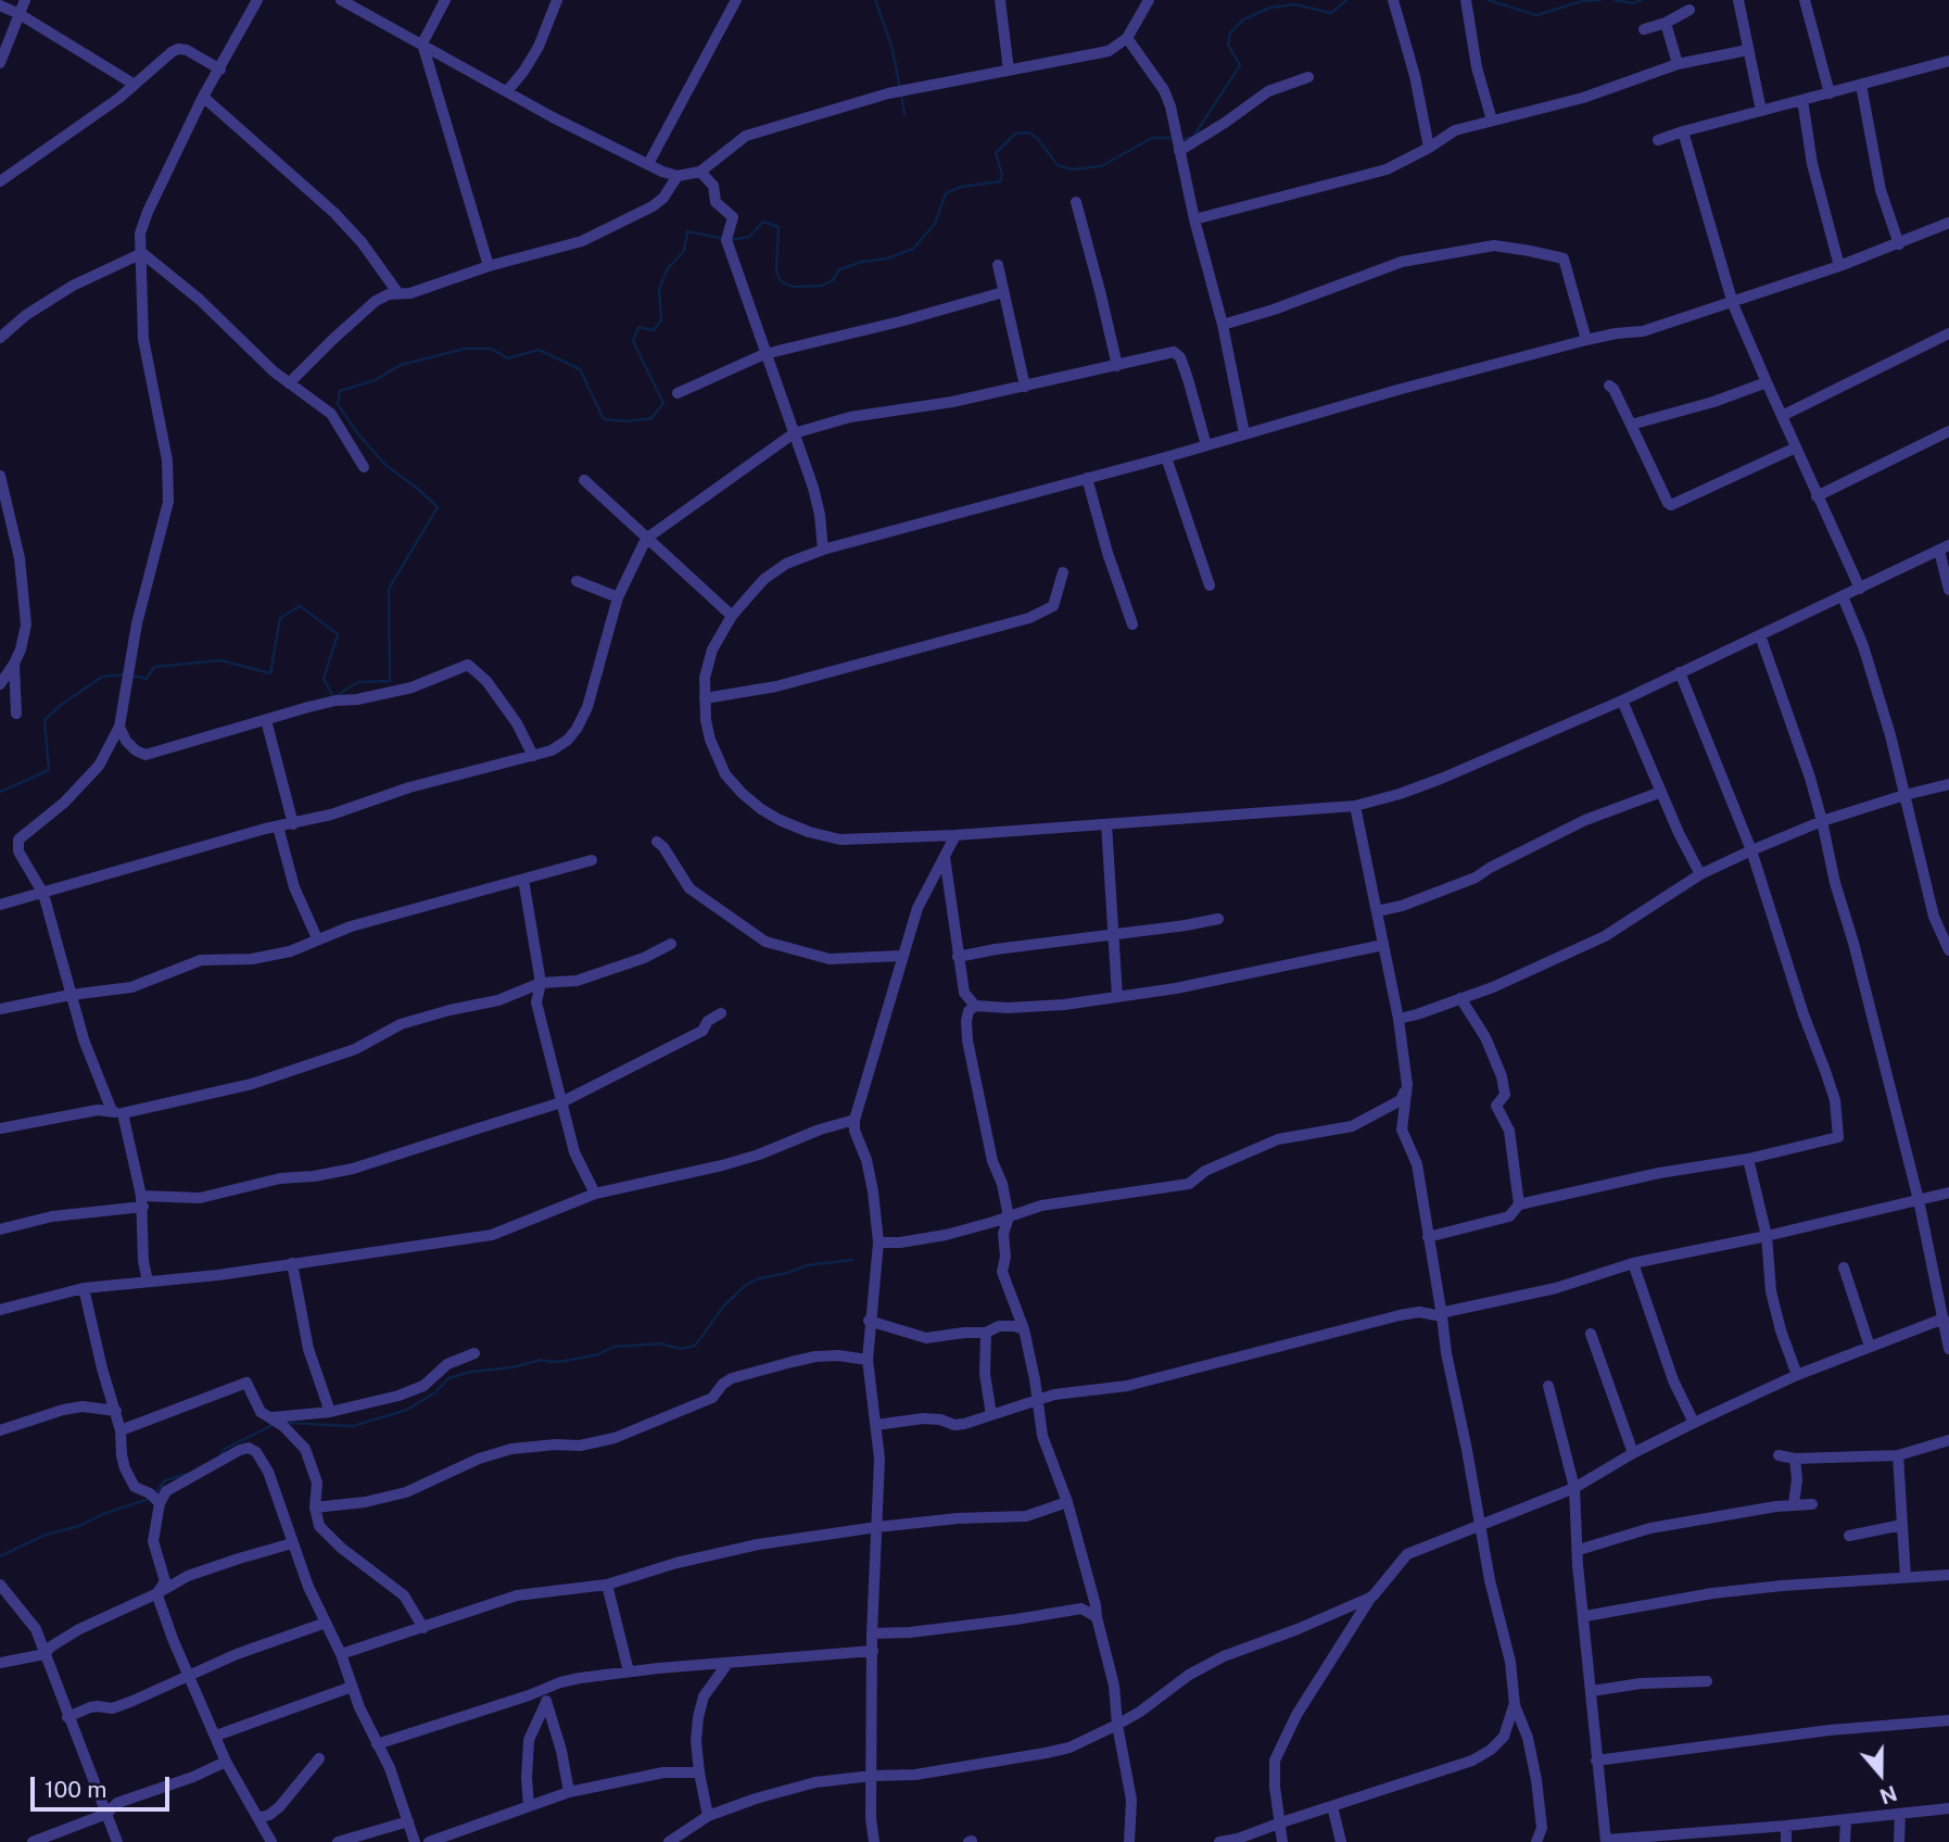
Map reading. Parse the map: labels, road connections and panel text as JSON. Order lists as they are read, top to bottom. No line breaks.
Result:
{"scale_bar":"100 m","north":"bottom"}
